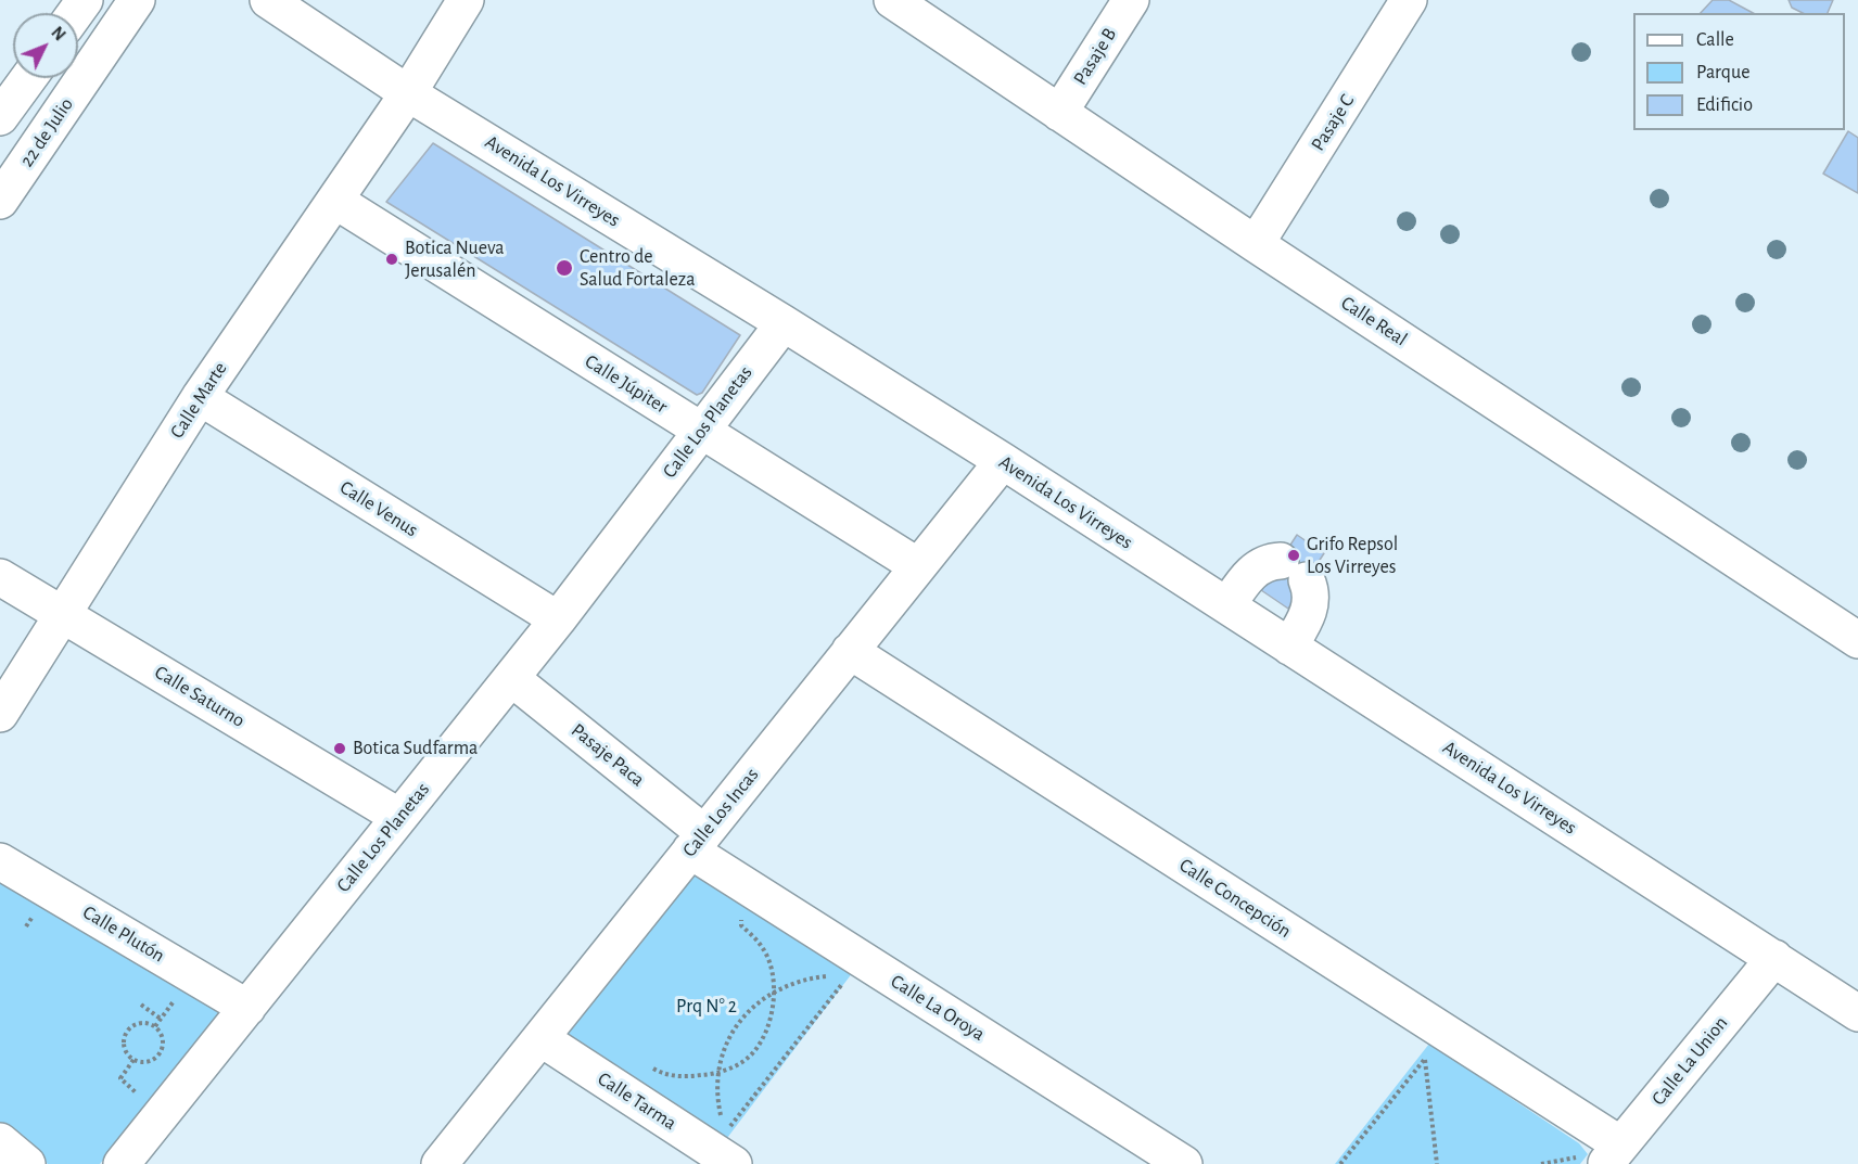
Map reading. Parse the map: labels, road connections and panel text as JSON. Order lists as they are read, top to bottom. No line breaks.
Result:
{"streets":{"street":["Pasaje B","Pasaje C","22 de Julio","Avenida Los Virreyes","Calle Real","Calle Júpiter","Calle Marte","Calle Los Planetas","Calle Venus","Calle Saturno","Pasaje Paca","Calle Los Incas","Calle Concepción","Calle Plutón","Calle La Oroya","Calle La Union","Calle Tarma"]},"crossings":[["Pasaje B","Calle Real"],["Pasaje C","Calle Real"],["Avenida Los Virreyes","Calle Marte"],["Avenida Los Virreyes","Calle Los Planetas"],["Avenida Los Virreyes","Calle Los Incas"],["Avenida Los Virreyes","Calle La Union"],["Calle Júpiter","Calle Marte"],["Calle Júpiter","Calle Los Planetas"],["Calle Júpiter","Calle Los Incas"],["Calle Marte","Calle Venus"],["Calle Marte","Calle Saturno"],["Calle Los Planetas","Calle Venus"],["Calle Los Planetas","Calle Saturno"],["Calle Los Planetas","Pasaje Paca"],["Calle Los Planetas","Calle Plutón"],["Pasaje Paca","Calle Los Incas"],["Pasaje Paca","Calle La Oroya"],["Calle Los Incas","Calle Concepción"],["Calle Los Incas","Calle La Oroya"],["Calle Los Incas","Calle Tarma"],["Calle Concepción","Calle La Union"]],"parks":["Prq N° 2"],"places":["Botica Nueva Jerusalén","Centro de Salud Fortaleza","Grifo Repsol Los Virreyes","Botica Sudfarma"],"legend":["Calle","Parque","Edificio"],"north":"top right"}
